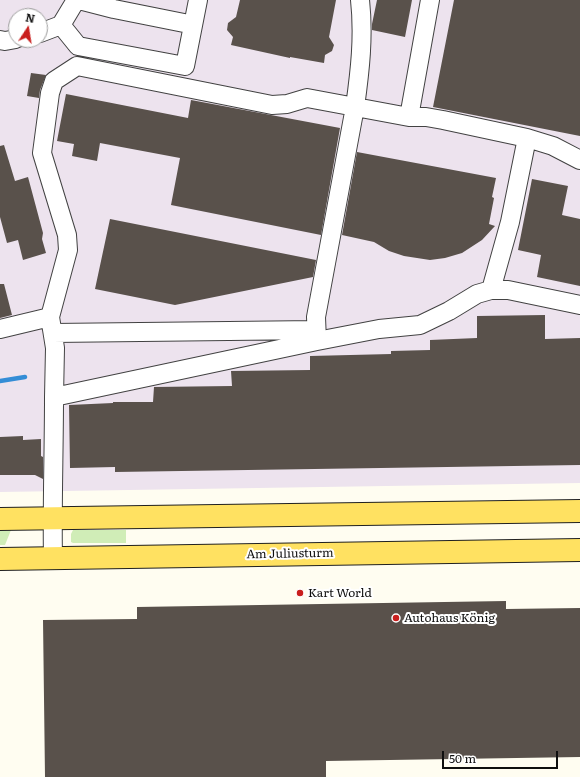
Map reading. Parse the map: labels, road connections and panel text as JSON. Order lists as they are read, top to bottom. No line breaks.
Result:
{"streets":{"main road":["Am Juliusturm"]},"places":["Kart World","Autohaus König"],"scale_bar":"50 m","north":"top"}
